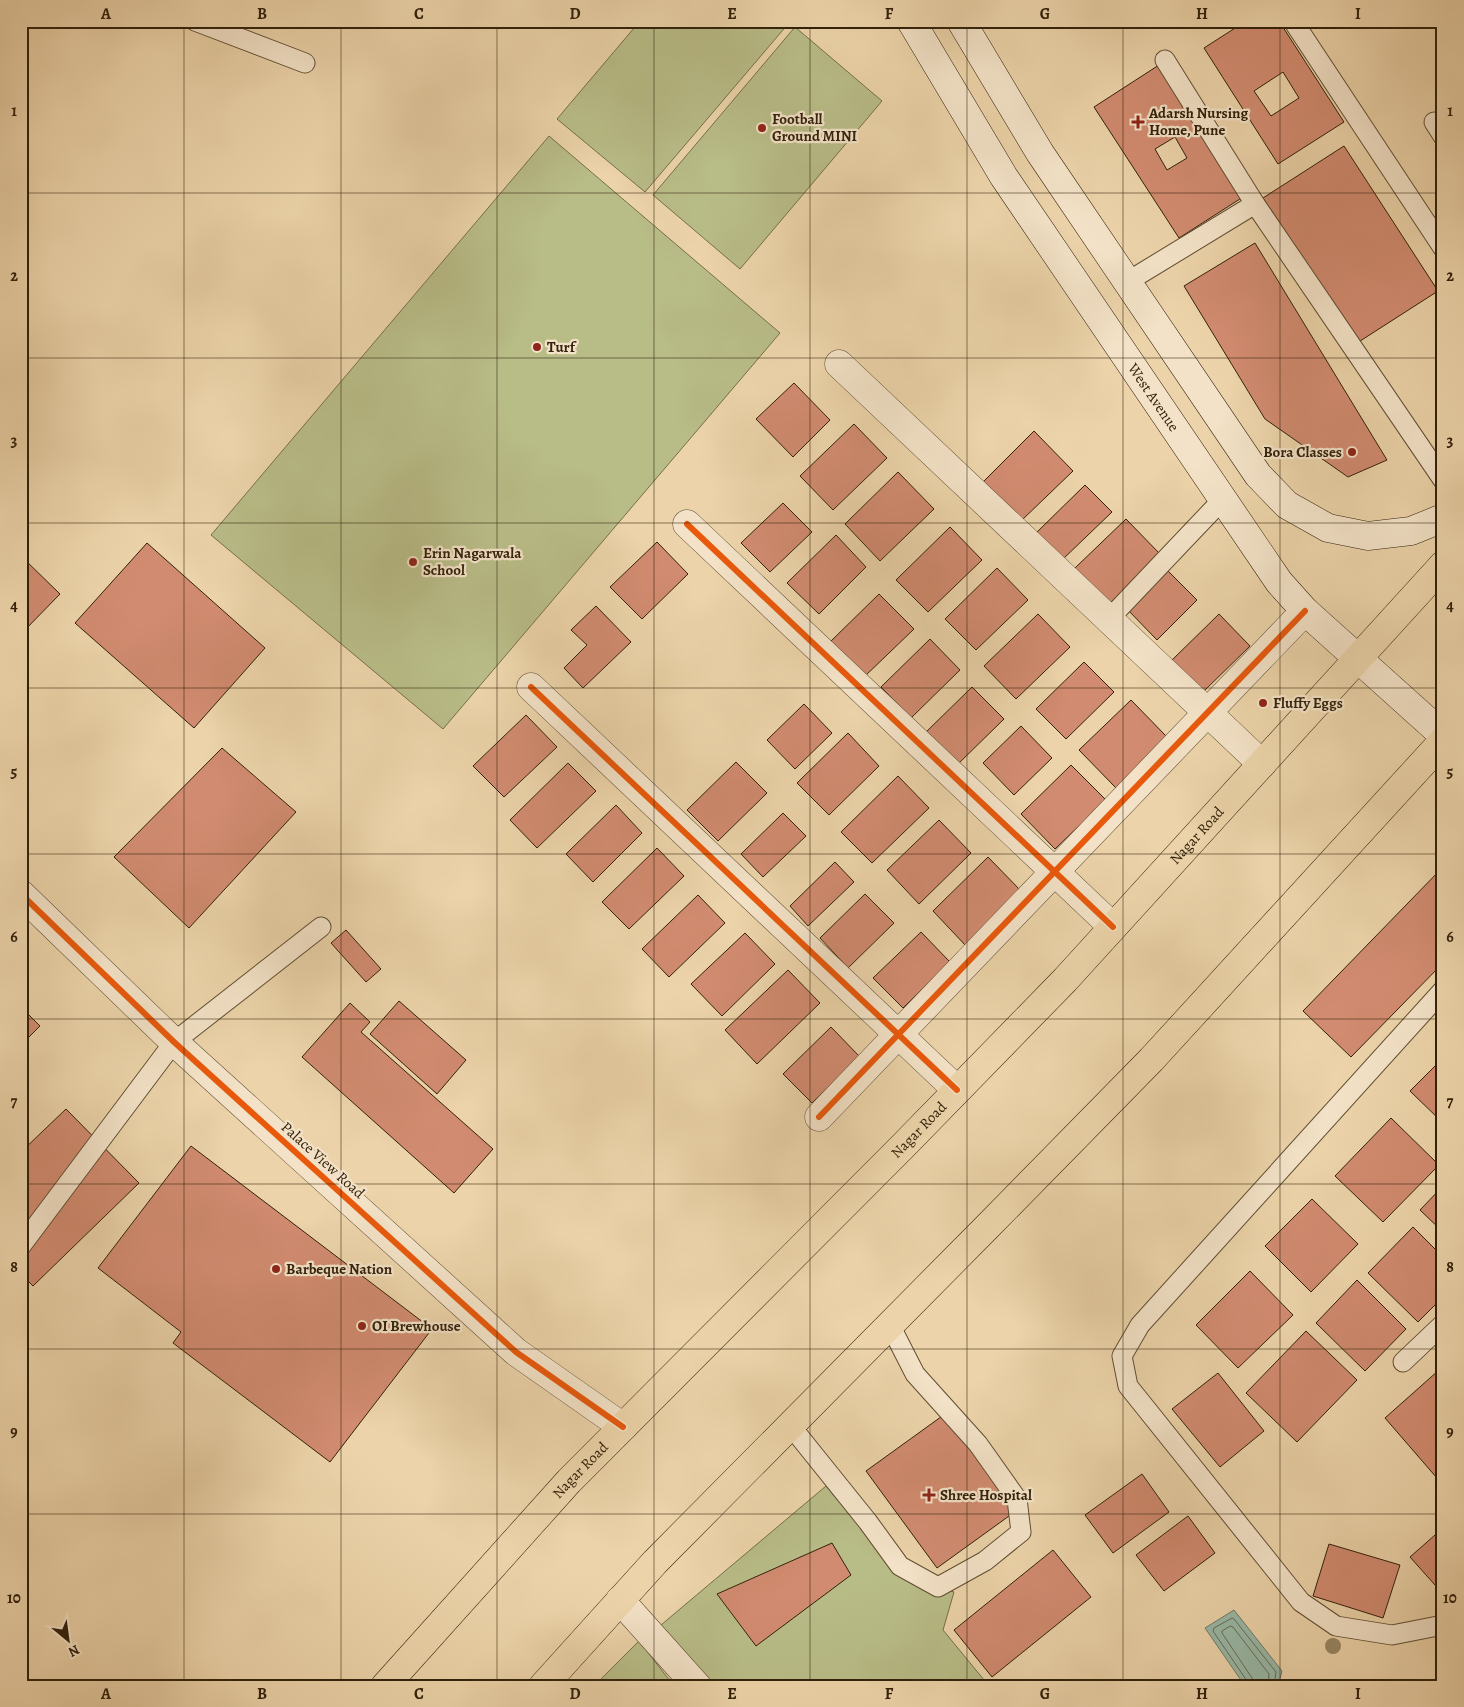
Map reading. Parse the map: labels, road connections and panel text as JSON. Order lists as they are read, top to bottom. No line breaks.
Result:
{"streets":{"highway":["Nagar Road"],"street":["West Avenue","Palace View Road"]},"crossings":[["West Avenue","Nagar Road"],["Nagar Road","Palace View Road"]],"places":{"health":["Adarsh Nursing Home, Pune","Shree Hospital"],"other":["Football Ground MINI","Turf","Bora Classes","Erin Nagarwala School","Fluffy Eggs","Barbeque Nation","OI Brewhouse"]},"north":"bottom right","grid":{"columns":["A","B","C","D","E","F","G","H","I"],"rows":["1","2","3","4","5","6","7","8","9","10"]}}
